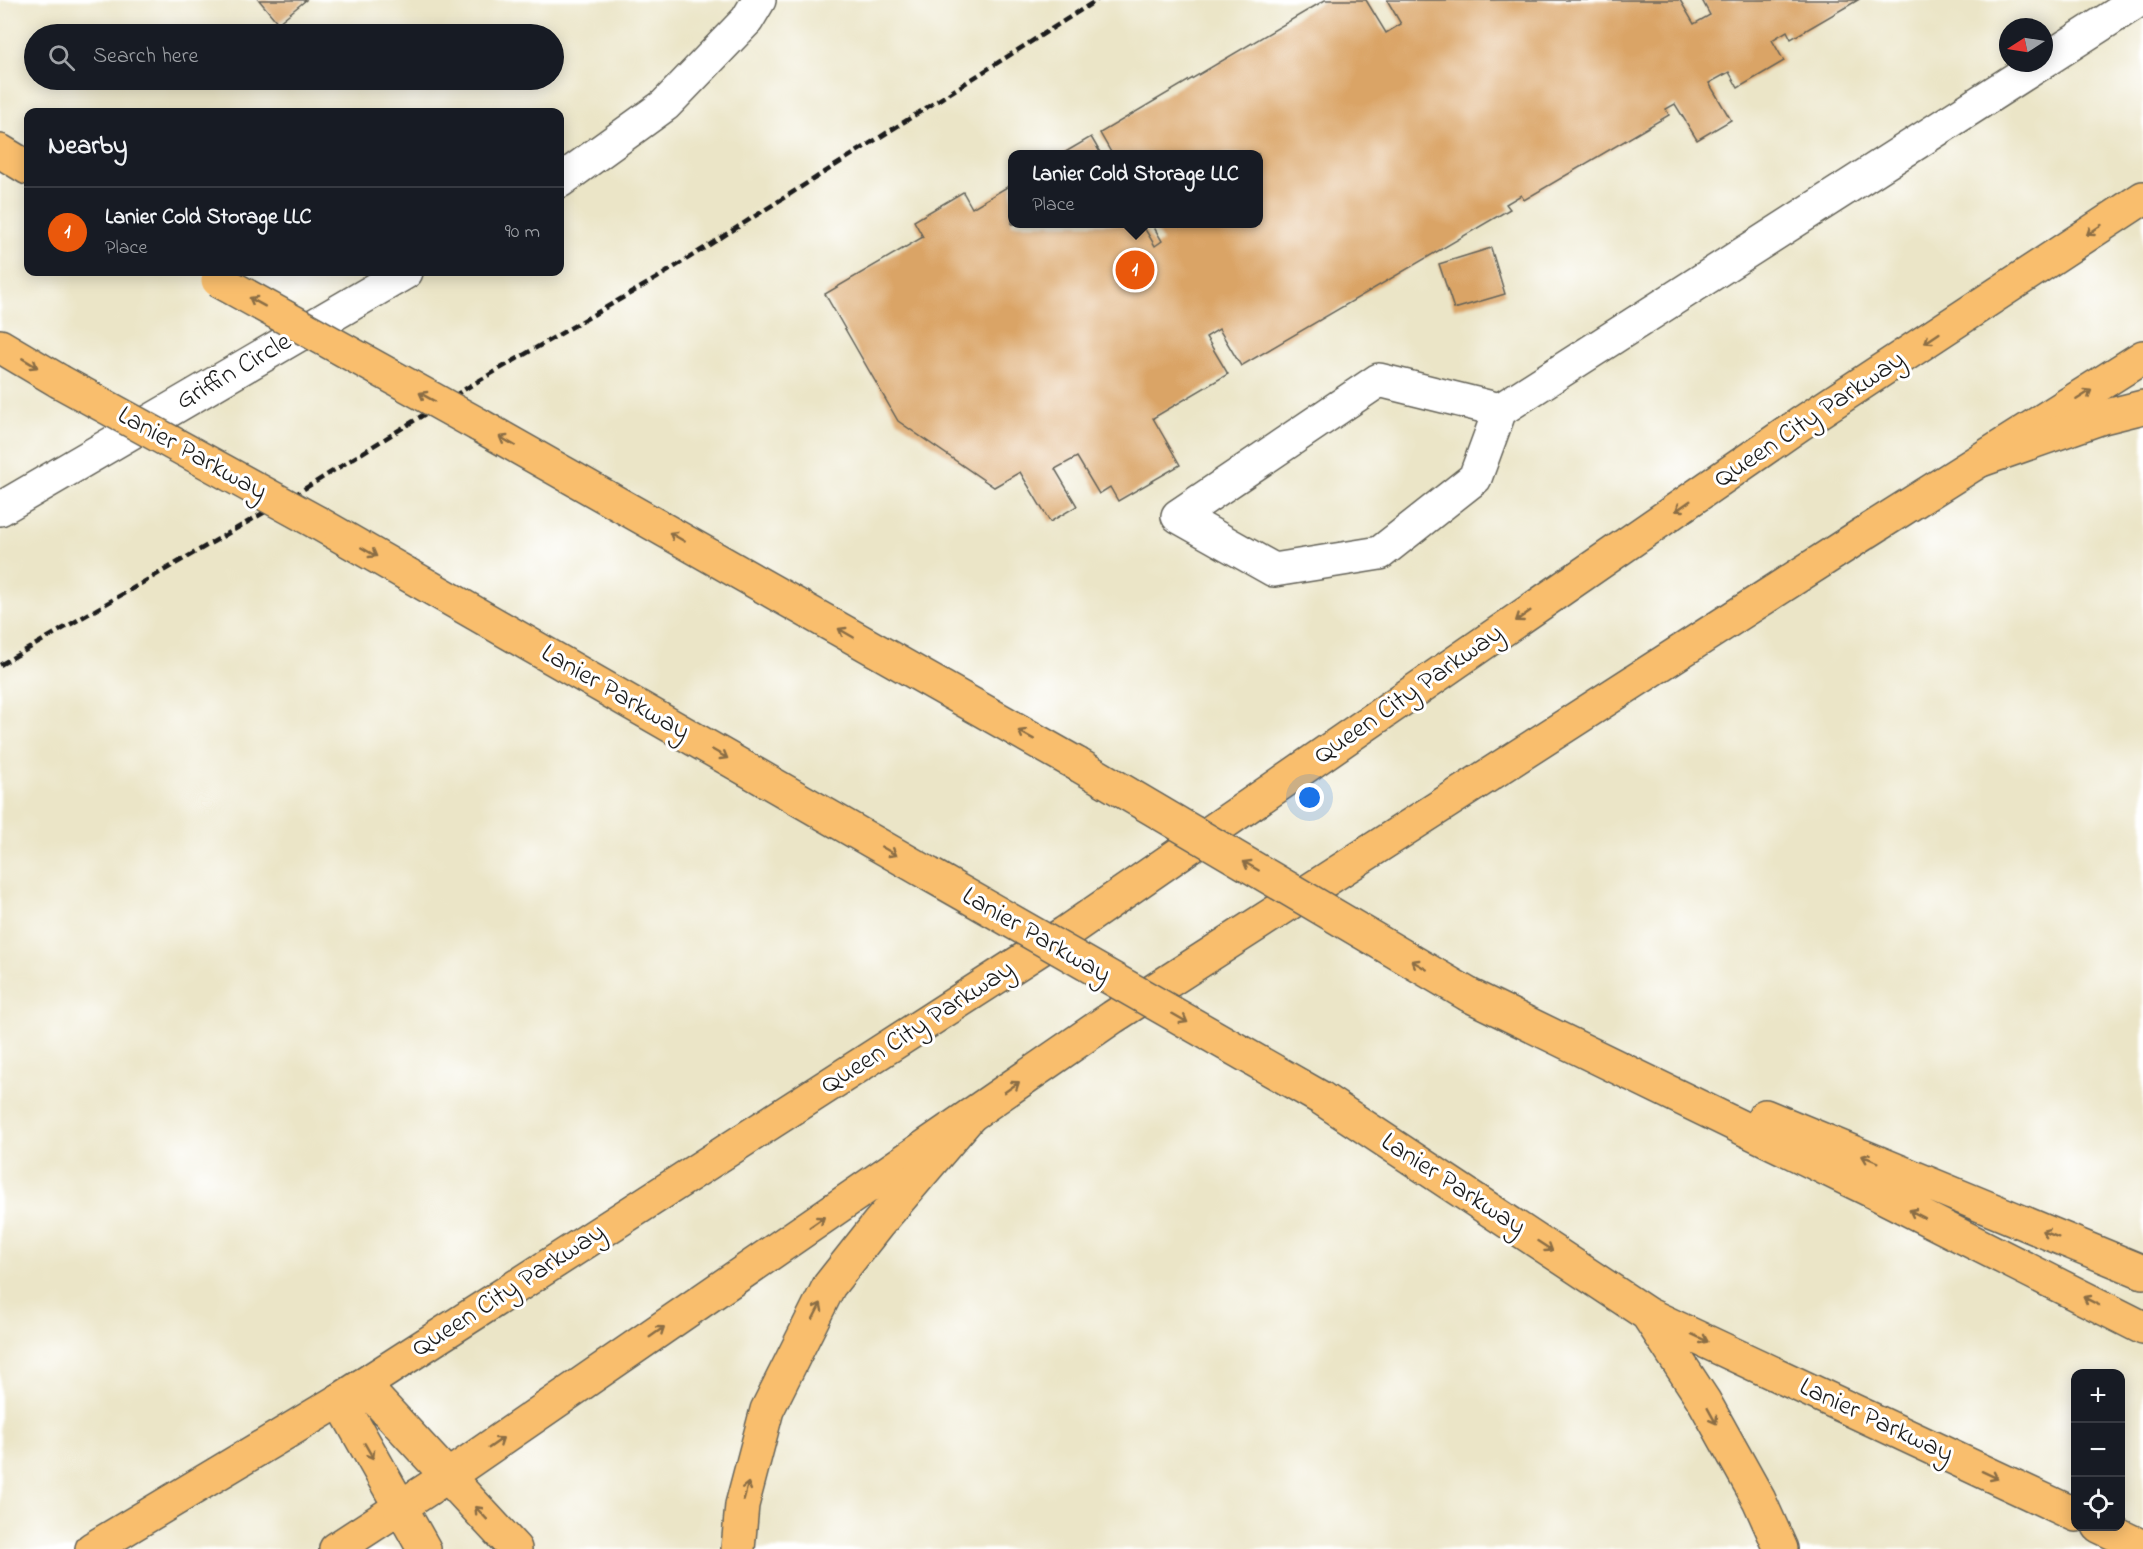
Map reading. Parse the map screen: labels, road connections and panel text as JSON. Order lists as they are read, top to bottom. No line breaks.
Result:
{"streets":{"main road":["Queen City Parkway","Lanier Parkway"],"street":["Griffin Circle"]},"north":"left","page":{"search":"Search here","heading":"Nearby","popup":["Lanier Cold Storage LLC","Place"],"list":[{"mark":"1","name":"Lanier Cold Storage LLC","note":"Place","value":"90 m"}],"pins":"1","map_buttons":["+","−"]}}
